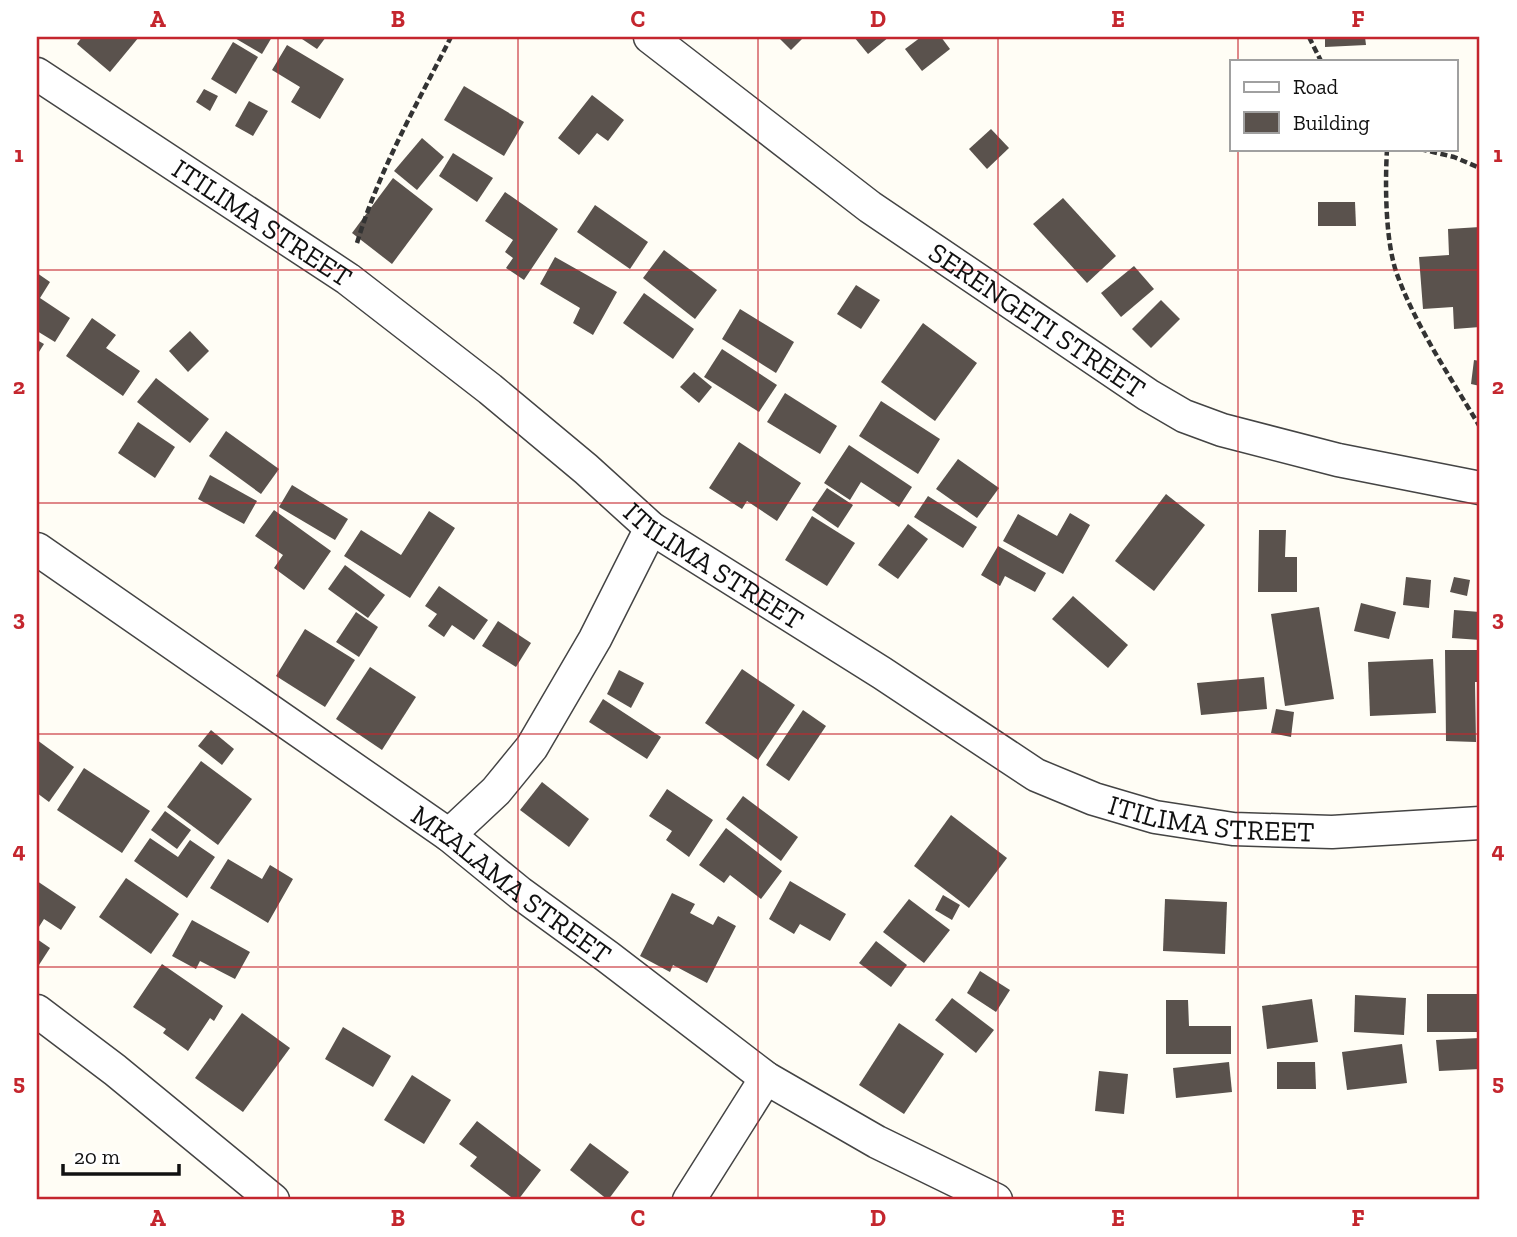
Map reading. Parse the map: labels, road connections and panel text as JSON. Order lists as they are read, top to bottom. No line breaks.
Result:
{"streets":{"street":["ITILIMA STREET","SERENGETI STREET","MKALAMA STREET"]},"legend":["Road","Building"],"scale_bar":"20 m","grid":{"columns":["A","B","C","D","E","F"],"rows":["1","2","3","4","5"]}}
